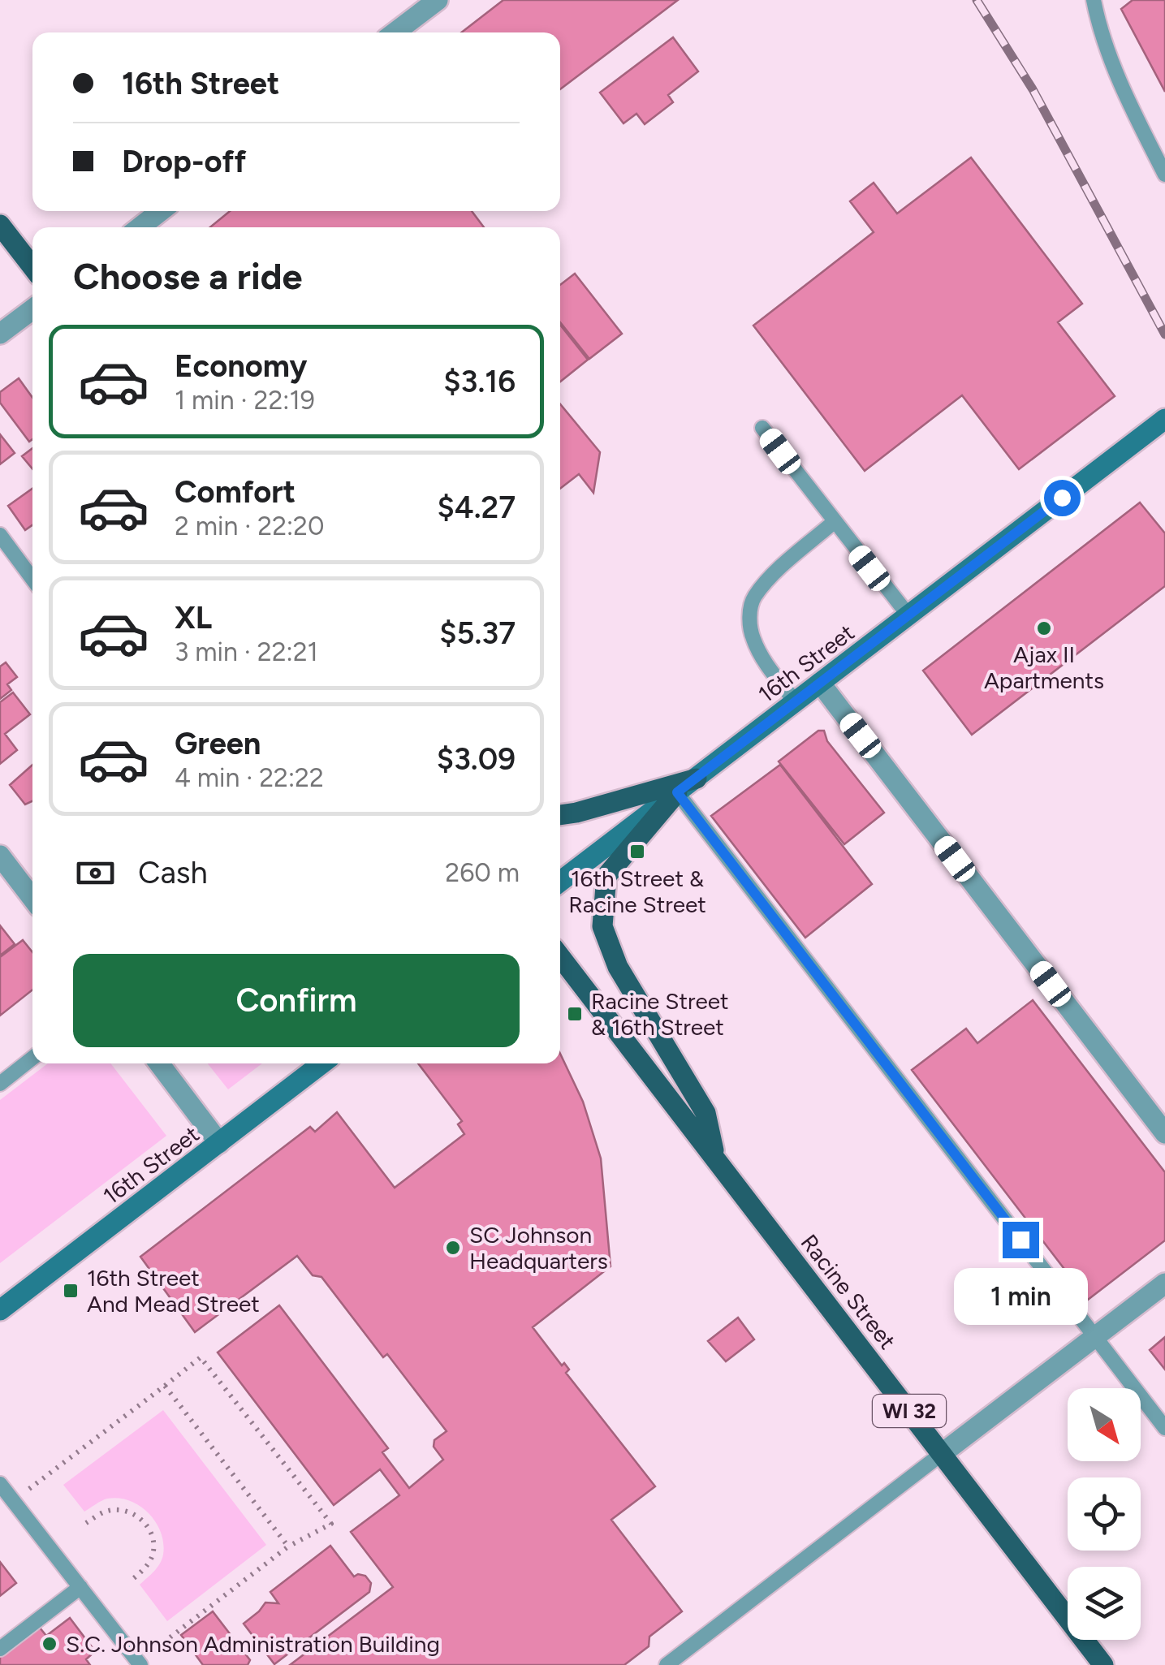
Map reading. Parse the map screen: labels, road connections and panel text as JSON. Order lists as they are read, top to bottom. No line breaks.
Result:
{"streets":{"main road":["Racine Street","WI 32"],"street":["16th Street"]},"places":{"other":["Ajax II Apartments","SC Johnson Headquarters","S.C. Johnson Administration Building"],"transit":["16th Street & Racine Street","Racine Street & 16th Street","16th Street And Mead Street"]},"north":"bottom right","page":{"banner":["16th Street","Drop-off"],"heading":"Choose a ride","list":[{"name":"Economy","note":"1 min · 22:19","value":"$3.16"},{"name":"Comfort","note":"2 min · 22:20","value":"$4.27"},{"name":"XL","note":"3 min · 22:21","value":"$5.37"},{"name":"Green","note":"4 min · 22:22","value":"$3.09"}],"pay":["Cash","260 m"],"buttons":"Confirm","bubble":"1 min"}}
